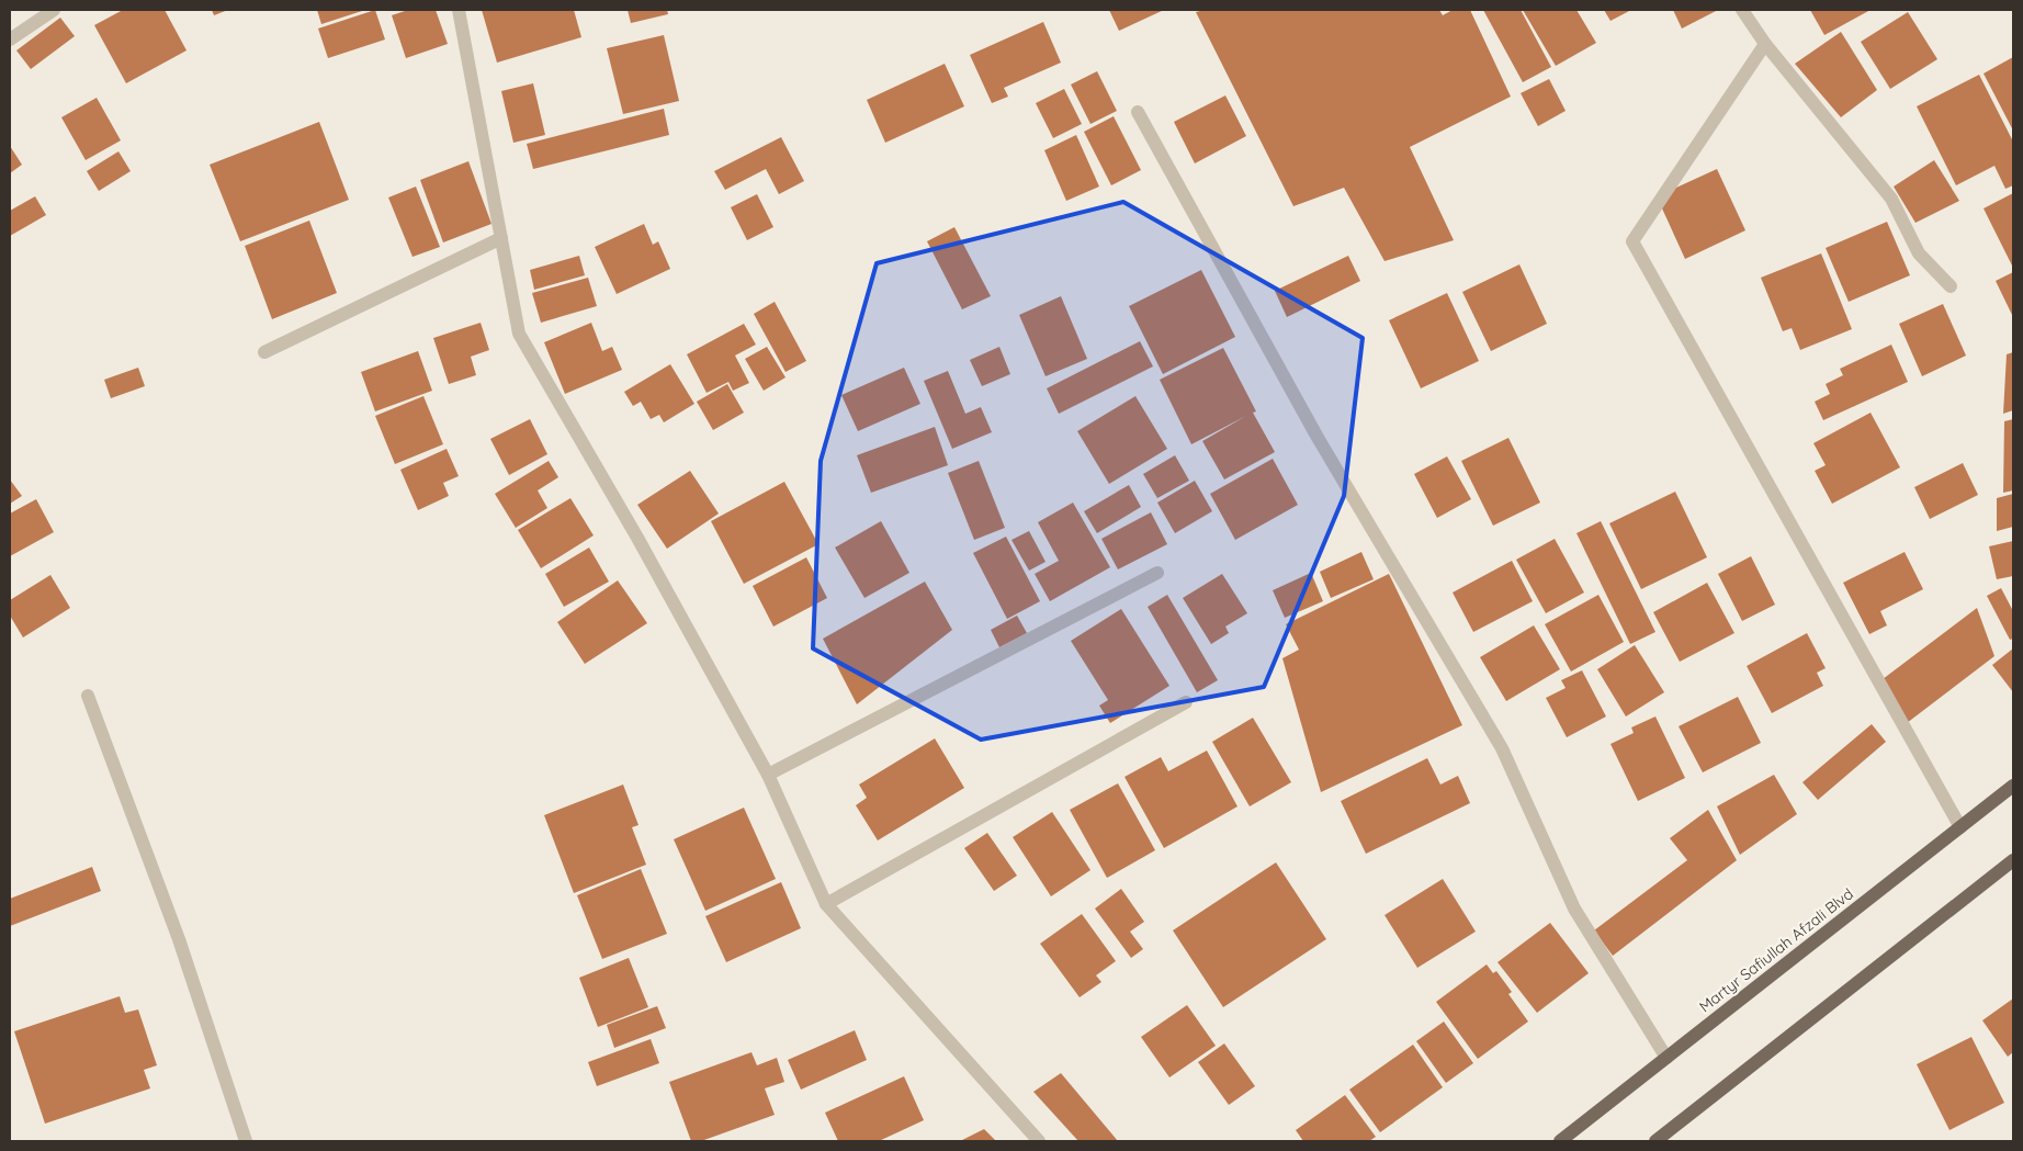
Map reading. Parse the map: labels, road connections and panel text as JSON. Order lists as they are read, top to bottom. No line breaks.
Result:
{"streets":{"main road":["Martyr Safiullah Afzali Blvd"]}}
